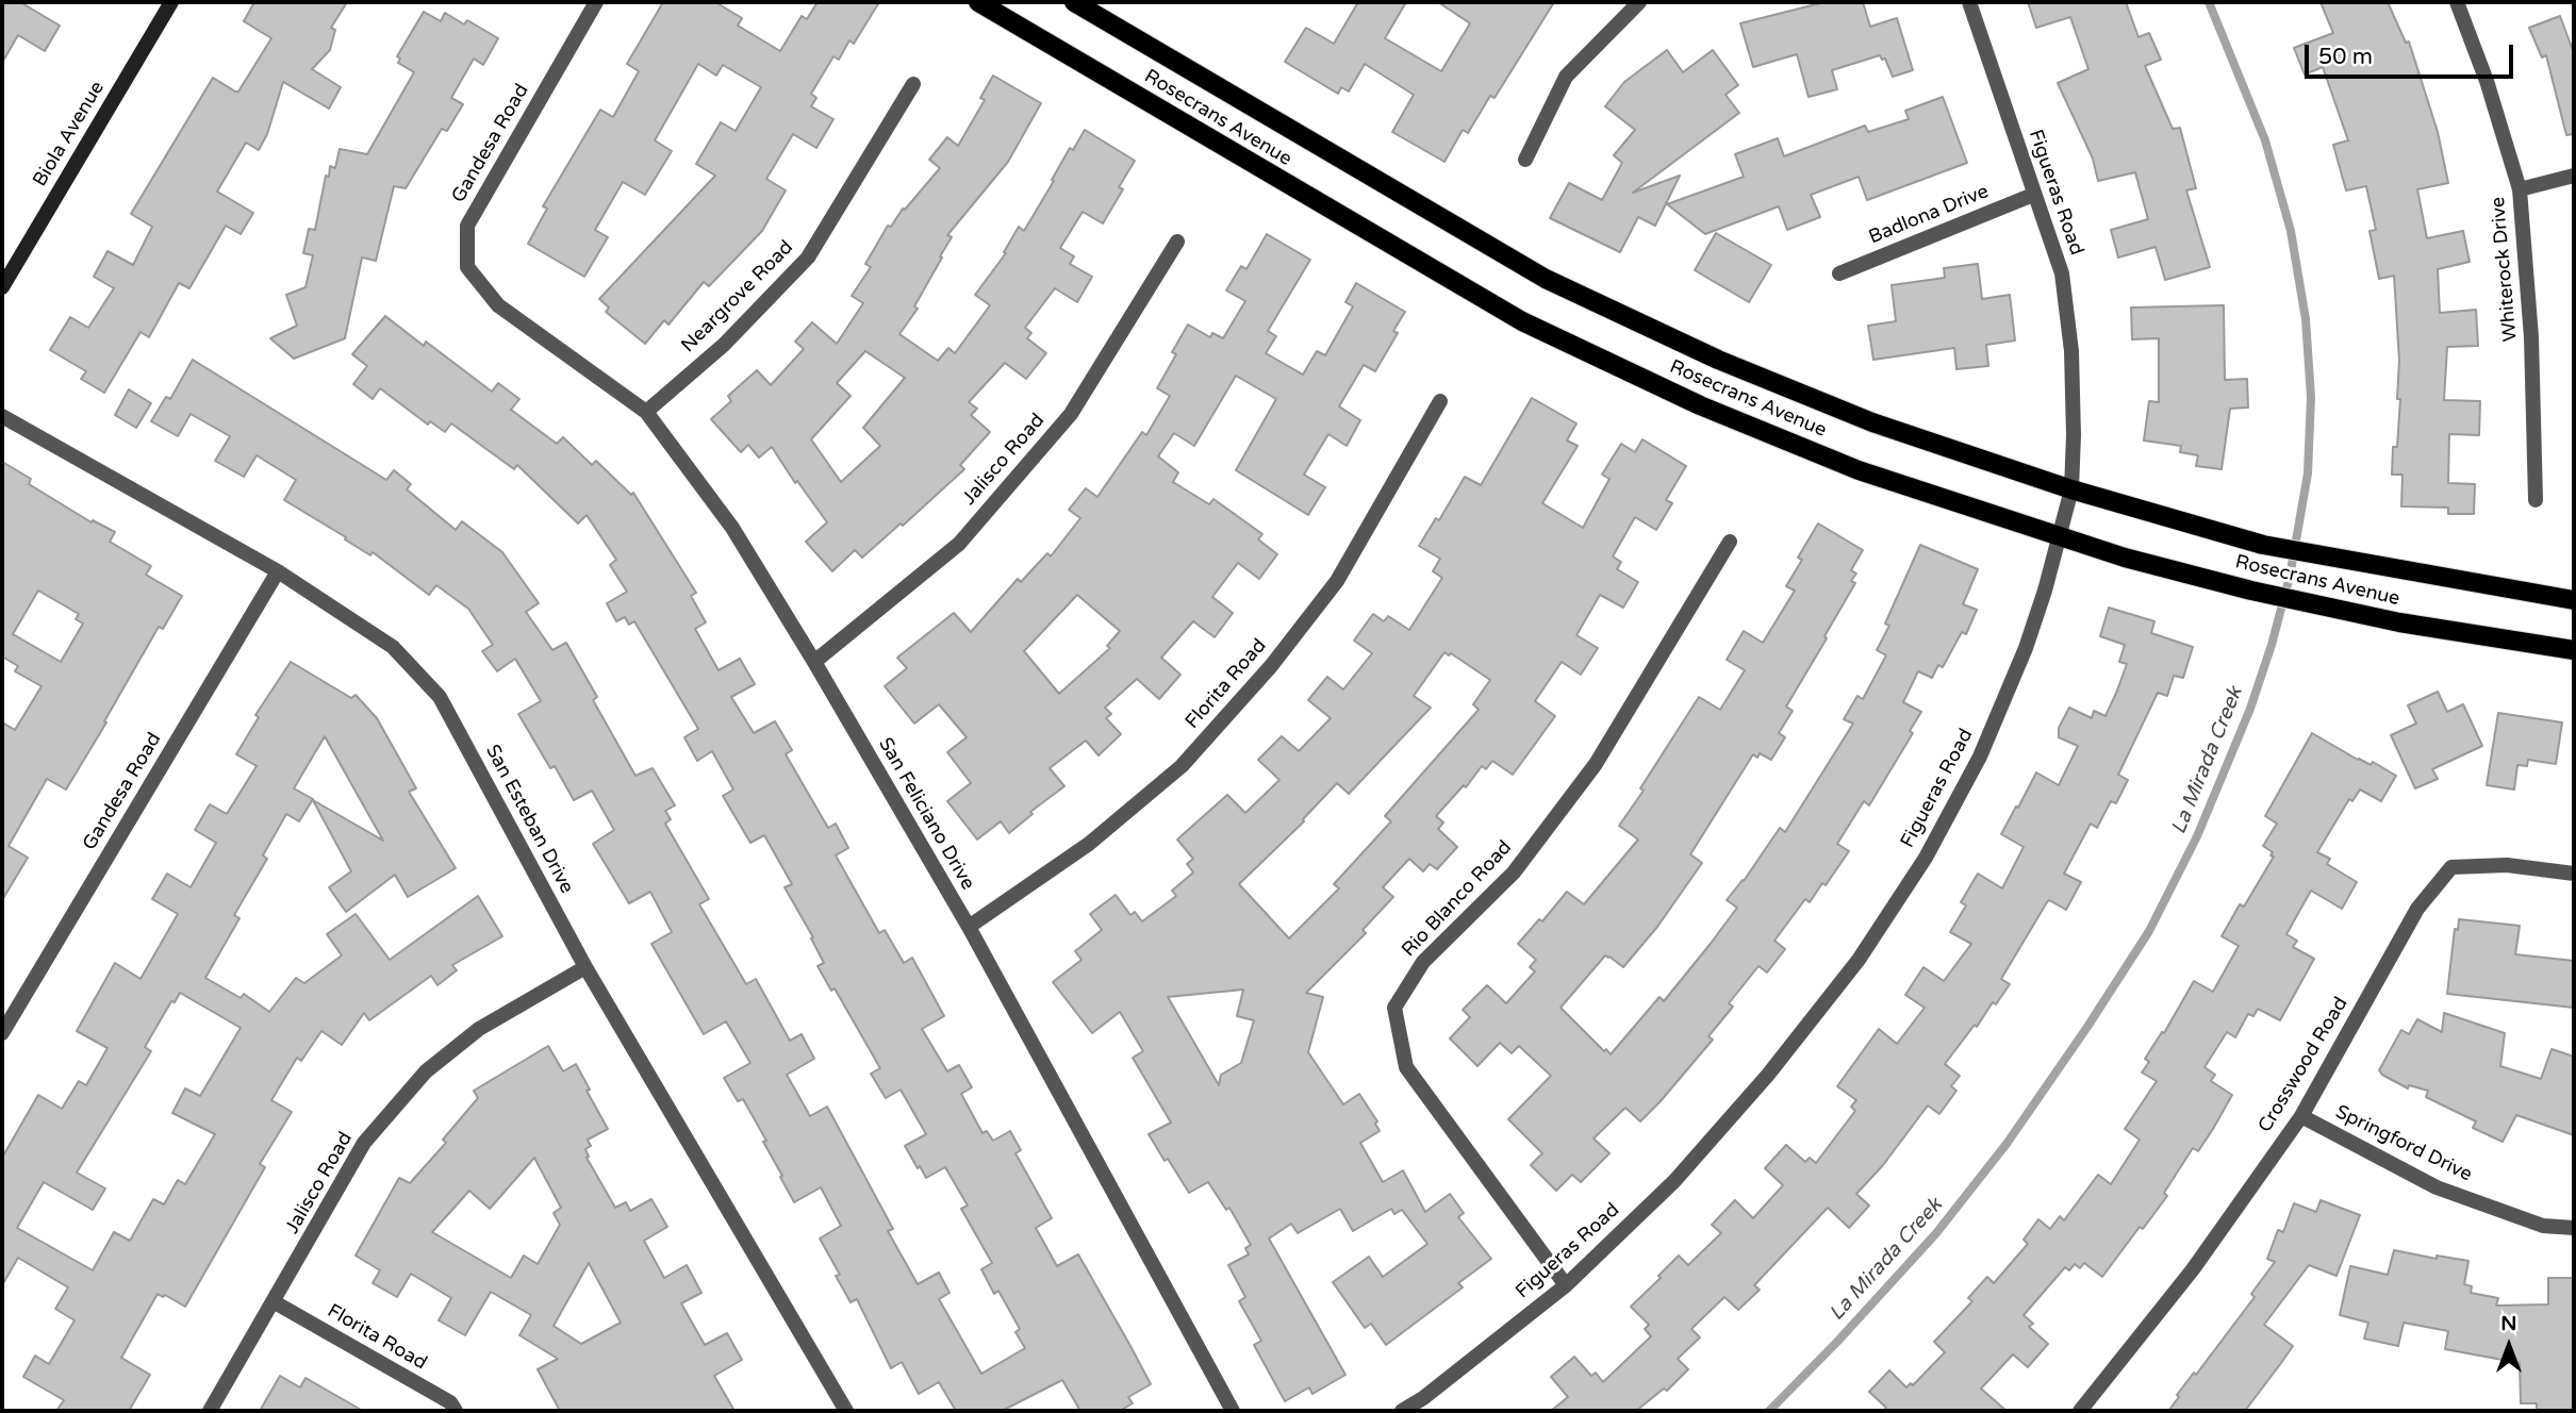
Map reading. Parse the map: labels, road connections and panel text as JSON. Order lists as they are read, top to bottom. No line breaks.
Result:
{"streets":{"main road":["Rosecrans Avenue"],"street":["Biola Avenue","Gandesa Road","Figueras Road","Badlona Drive","Whiterock Drive","Neargrove Road","Jalisco Road","Florita Road","San Feliciano Drive","San Esteban Drive","Rio Blanco Road","Crosswood Road","Springford Drive"]},"crossings":[["Rosecrans Avenue","Figueras Road"],["Gandesa Road","San Feliciano Drive"],["Gandesa Road","San Esteban Drive"],["Figueras Road","Badlona Drive"],["Figueras Road","Rio Blanco Road"],["Neargrove Road","San Feliciano Drive"],["Jalisco Road","Florita Road"],["Jalisco Road","San Feliciano Drive"],["Jalisco Road","San Esteban Drive"],["Florita Road","San Feliciano Drive"],["Crosswood Road","Springford Drive"]],"water":["La Mirada Creek"],"scale_bar":"50 m","north":"top"}
